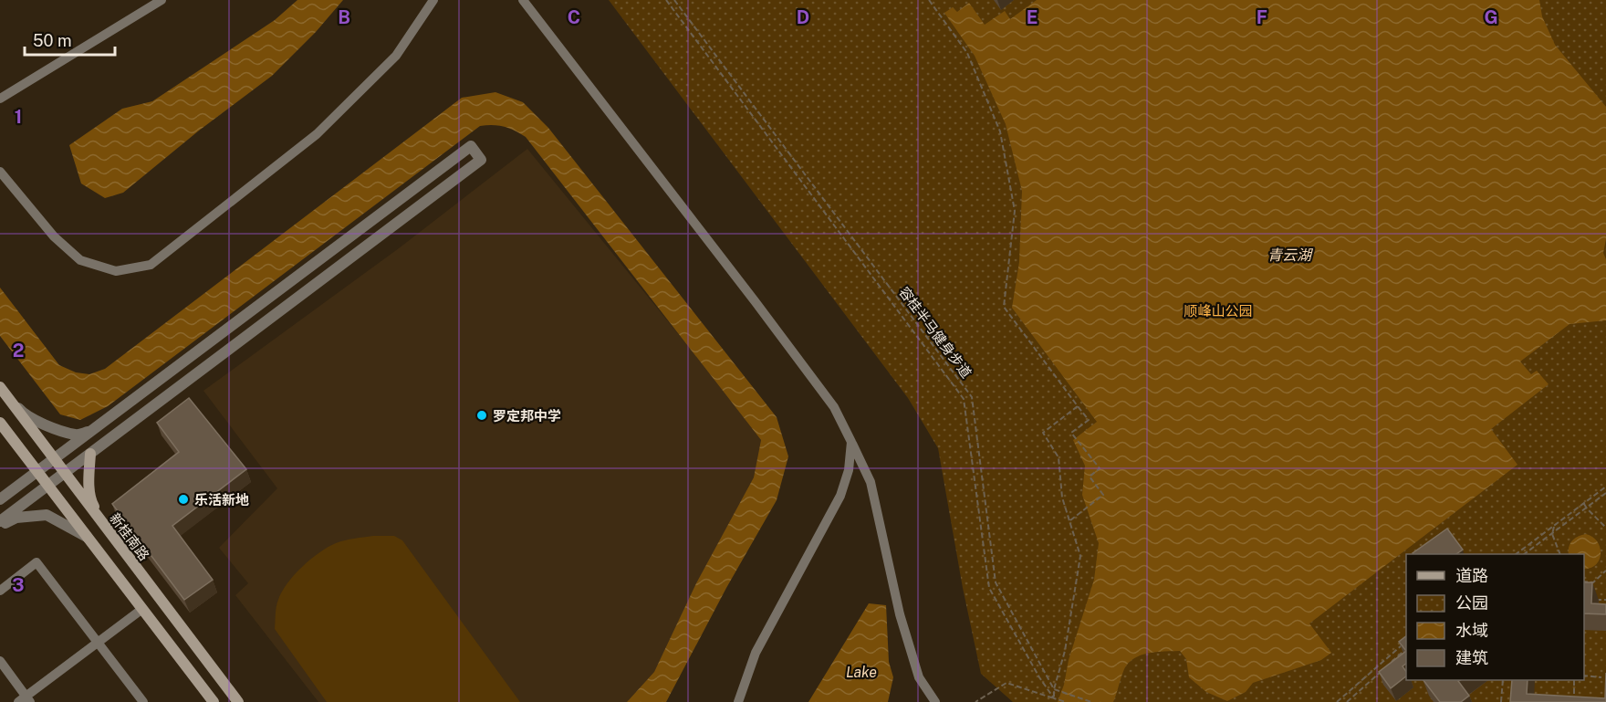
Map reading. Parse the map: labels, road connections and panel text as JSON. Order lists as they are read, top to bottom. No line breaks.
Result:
{"streets":{"main road":["新桂南路"],"path":["容桂半马健身步道"]},"water":["青云湖","Lake"],"parks":["顺峰山公园"],"places":["罗定邦中学","乐活新地"],"legend":["道路","公园","水域","建筑"],"scale_bar":"50 m","grid":{"columns":["B","C","D","E","F","G"],"rows":["1","2","3"]}}
